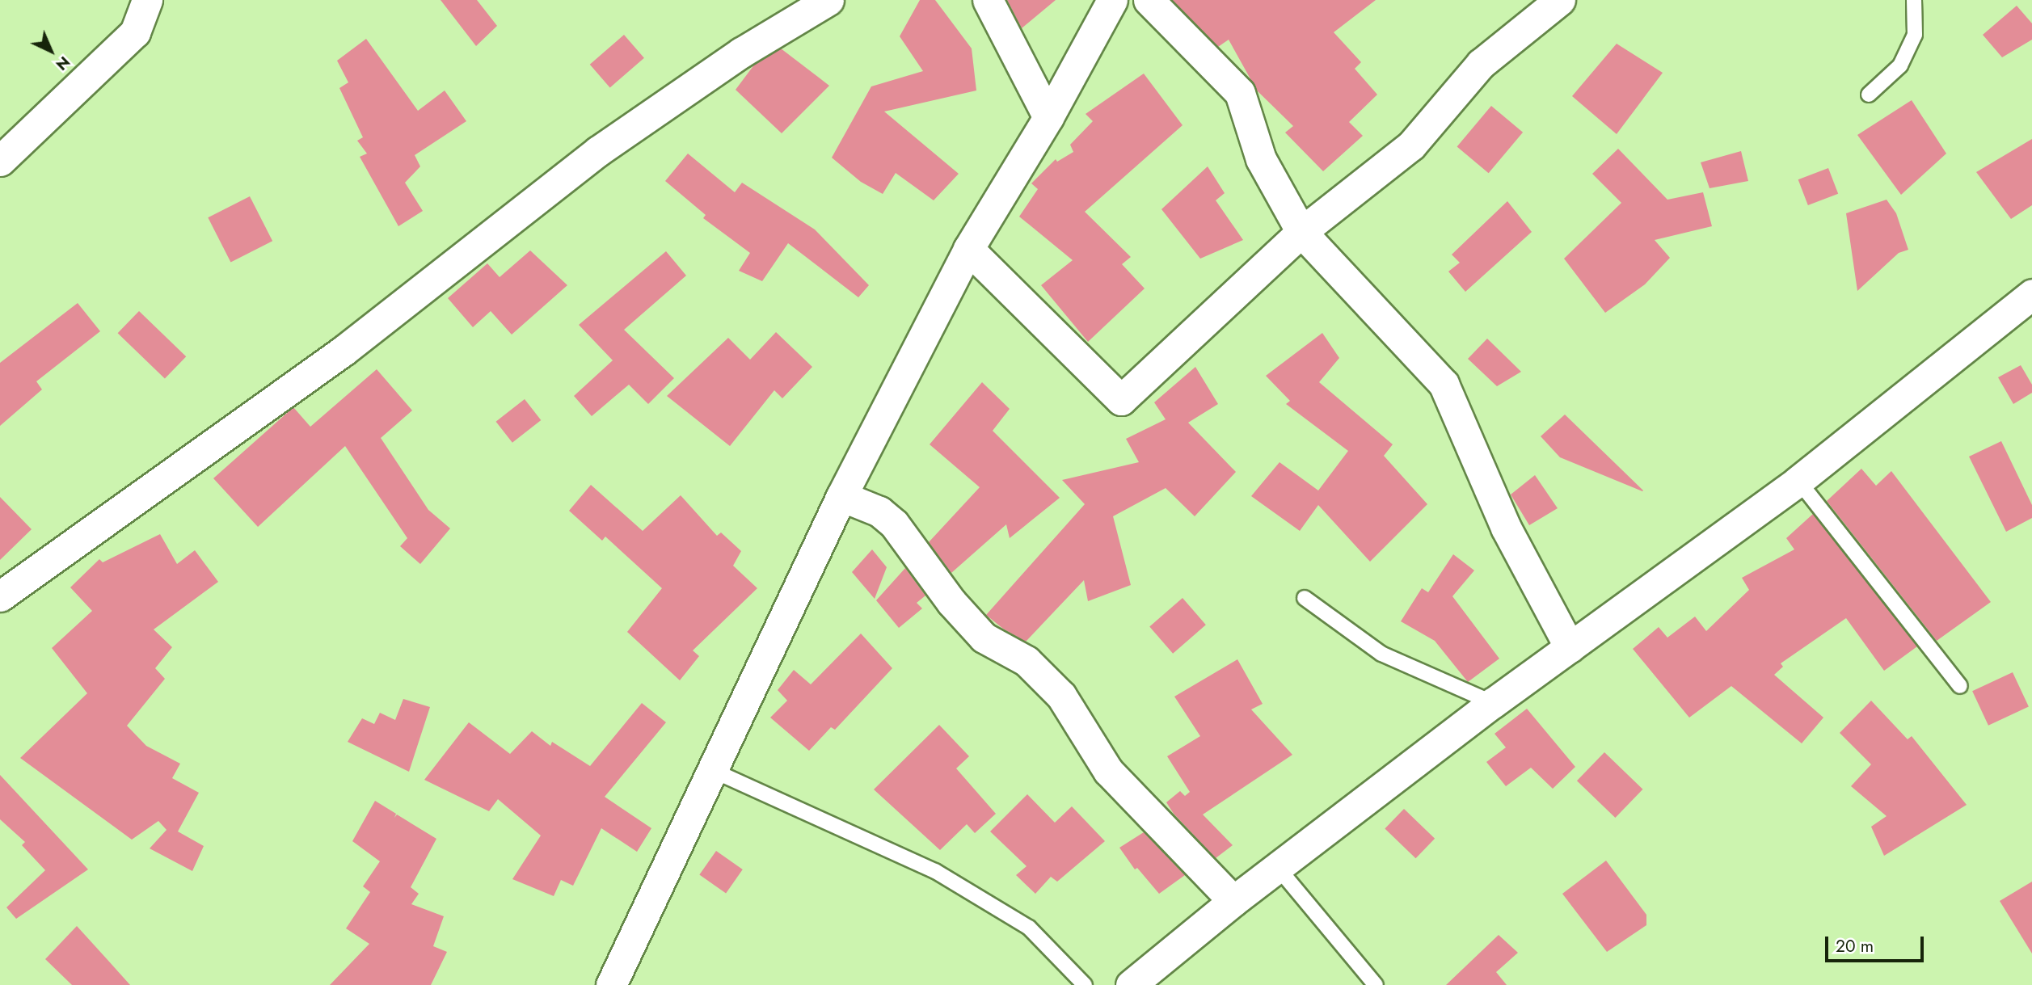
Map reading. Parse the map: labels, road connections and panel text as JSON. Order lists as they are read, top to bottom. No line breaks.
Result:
{"scale_bar":"20 m","north":"bottom right"}
